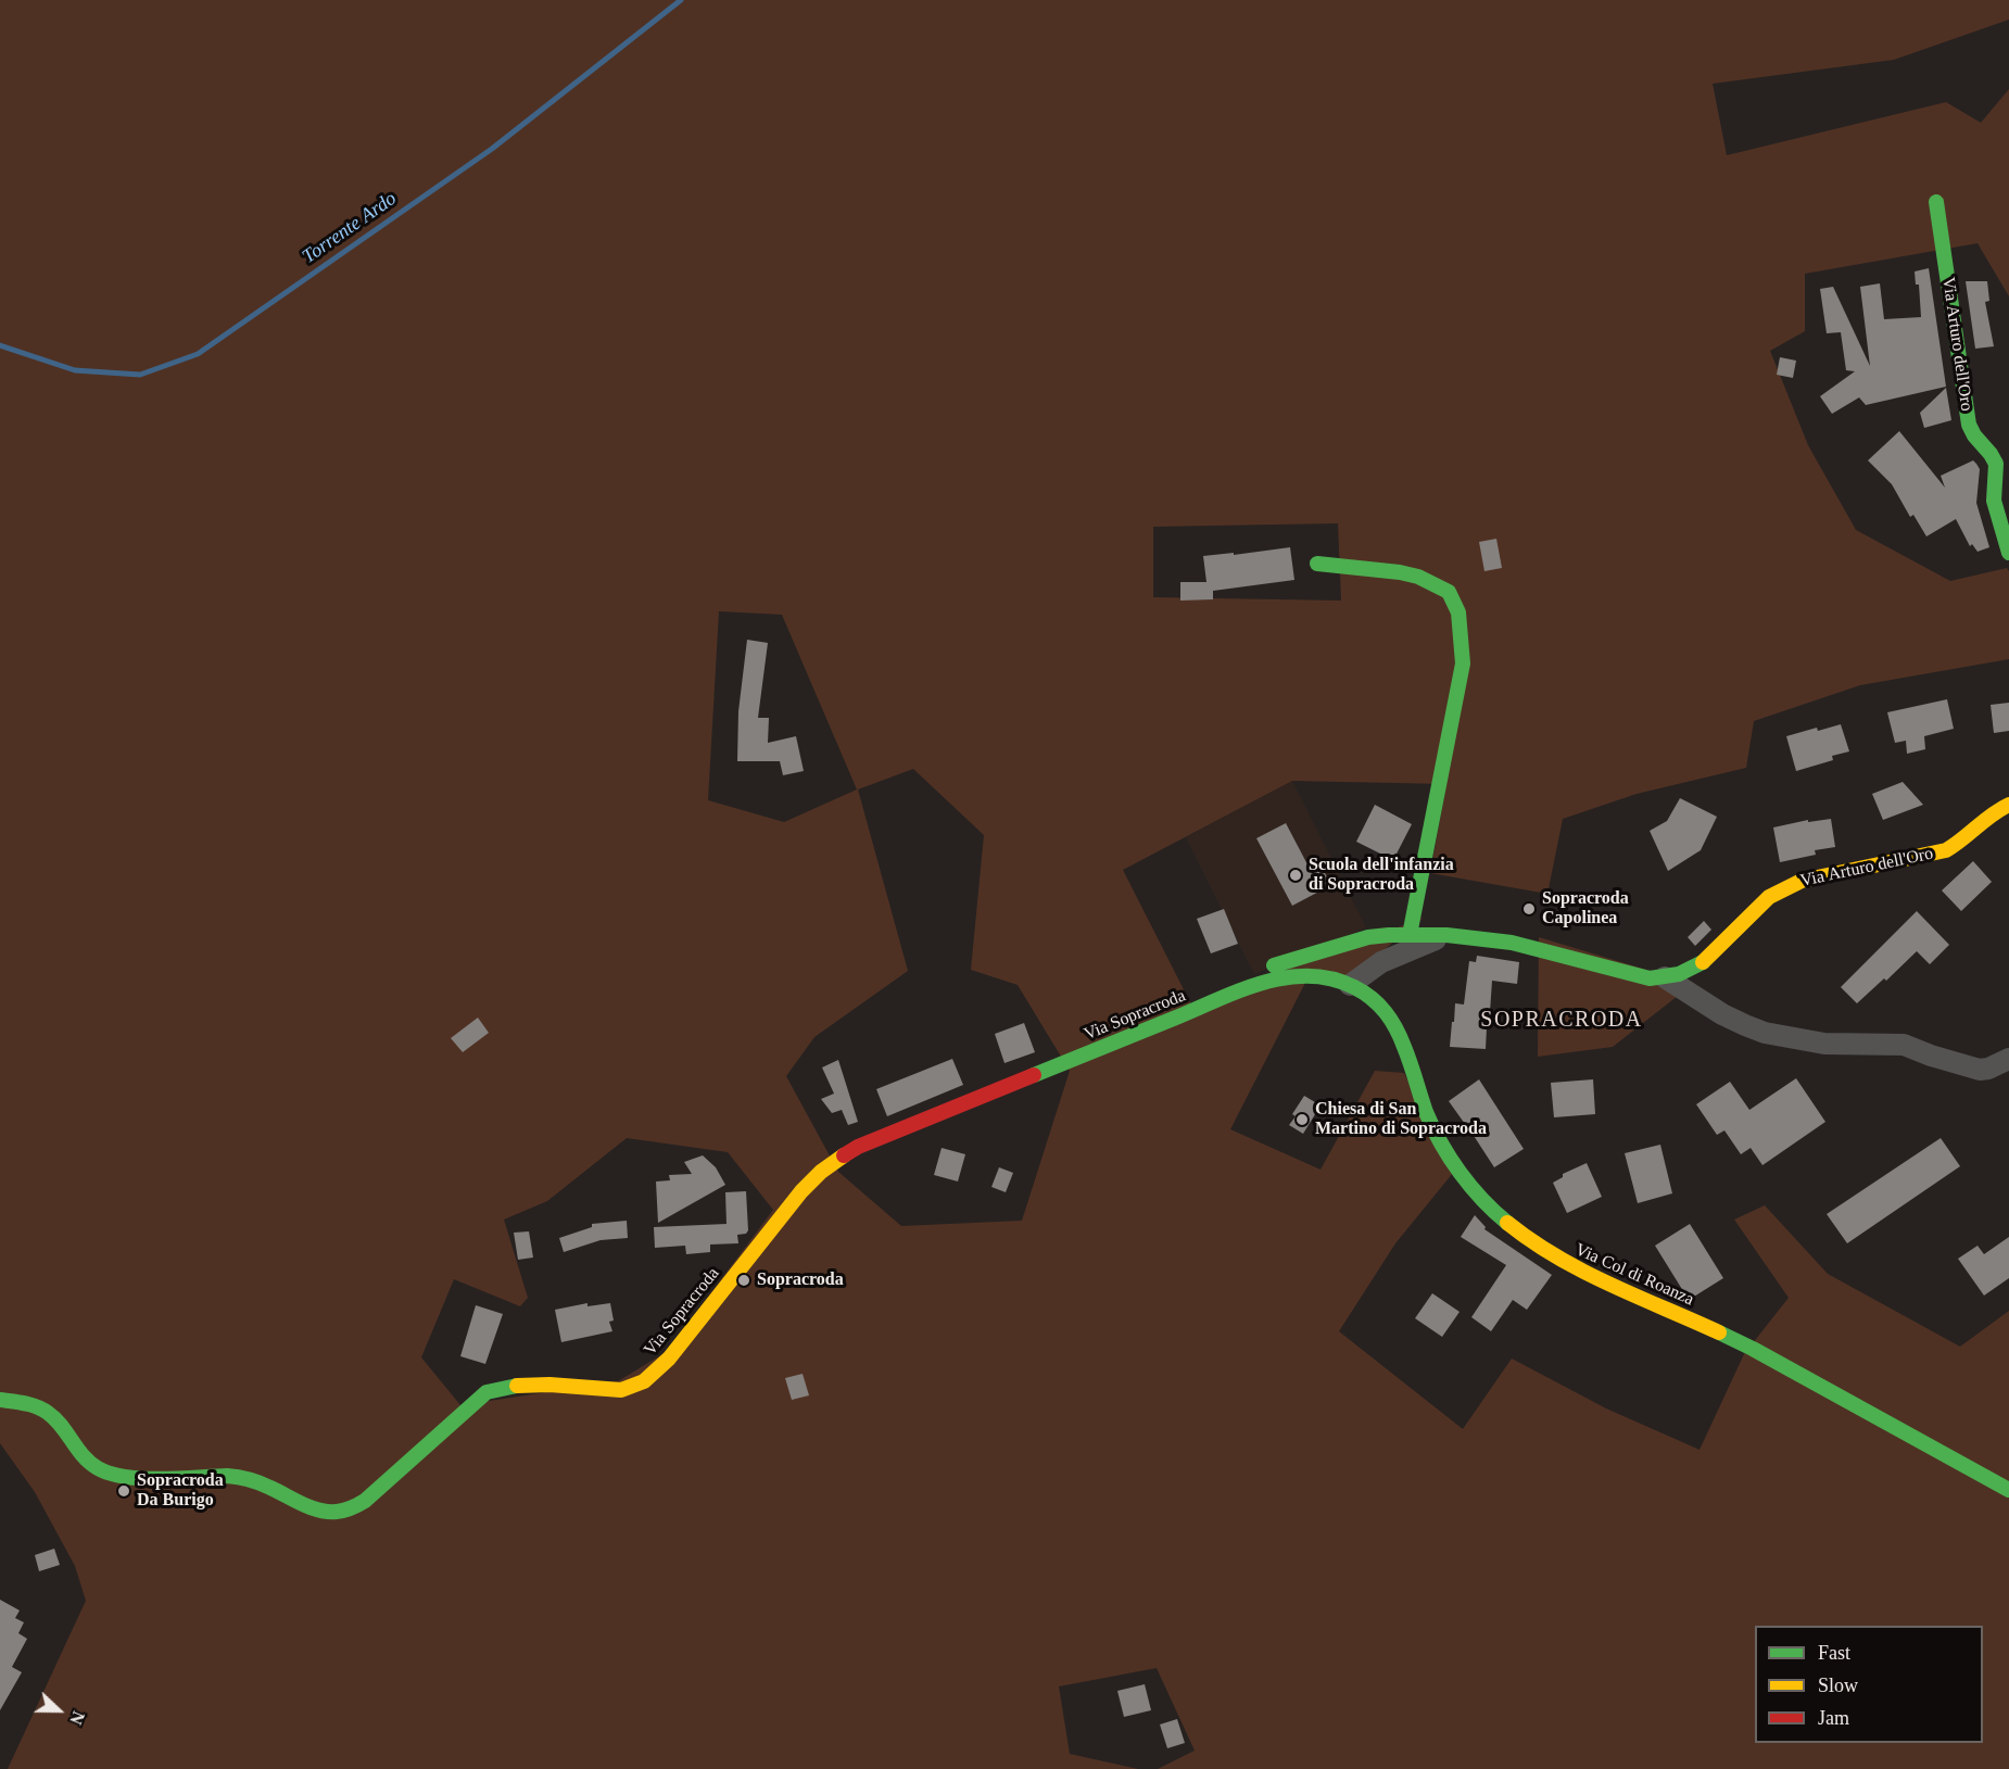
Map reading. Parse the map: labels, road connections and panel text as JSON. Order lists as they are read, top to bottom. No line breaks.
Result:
{"streets":{"street":["Via Arturo dell'Oro","Via Sopracroda","Via Col di Roanza"]},"crossings":[["Via Arturo dell'Oro","Via Sopracroda"],["Via Arturo dell'Oro","Via Col di Roanza"],["Via Sopracroda","Via Col di Roanza"]],"districts":["SOPRACRODA"],"water":["Torrente Ardo"],"places":["Scuola dell'infanzia di Sopracroda","Sopracroda Capolinea","Chiesa di San Martino di Sopracroda","Sopracroda","Sopracroda Da Burigo"],"legend":["Fast","Slow","Jam"],"north":"right"}
